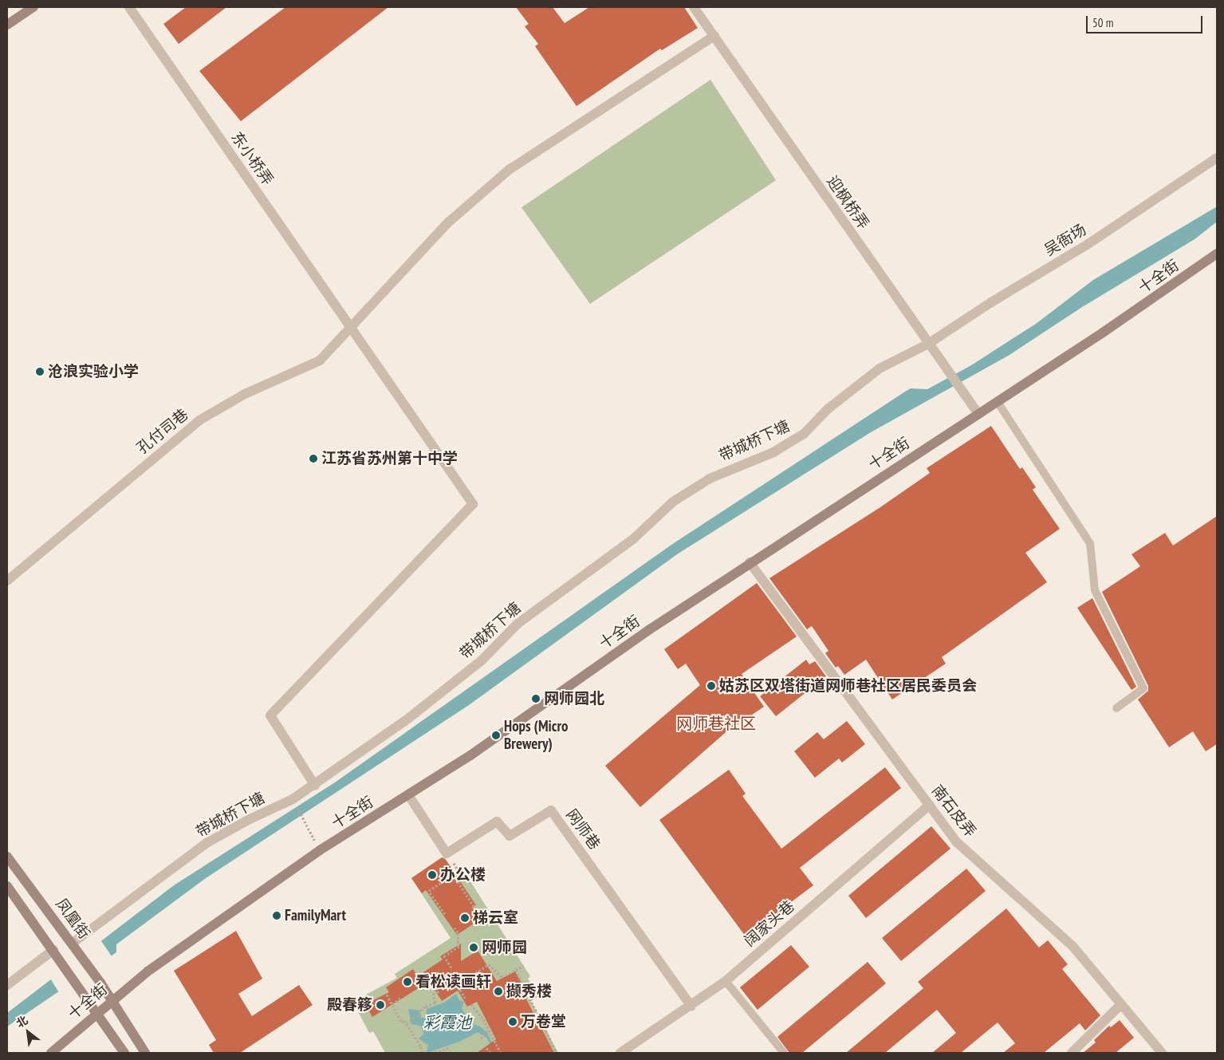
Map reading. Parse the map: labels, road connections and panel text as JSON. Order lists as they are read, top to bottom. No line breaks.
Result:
{"streets":{"main road":["十全街","凤凰街"],"street":["东小桥弄","迎枫桥弄","吴衙场","孔付司巷","带城桥下塘","南石皮弄","网师巷","阔家头巷"]},"crossings":[["东小桥弄","孔付司巷"],["东小桥弄","带城桥下塘"],["迎枫桥弄","吴衙场"],["迎枫桥弄","十全街"],["迎枫桥弄","孔付司巷"],["迎枫桥弄","带城桥下塘"],["吴衙场","带城桥下塘"],["十全街","南石皮弄"],["十全街","网师巷"],["十全街","凤凰街"],["带城桥下塘","凤凰街"],["南石皮弄","阔家头巷"],["网师巷","阔家头巷"]],"districts":["网师巷社区"],"water":["彩霞池"],"places":["沧浪实验小学","江苏省苏州第十中学","姑苏区双塔街道网师巷社区居民委员会","网师园北","Hops (Micro Brewery)","办公楼","FamilyMart","梯云室","网师园","看松读画轩","撷秀楼","殿春簃","万卷堂"],"scale_bar":"50 m","north":"top left"}
